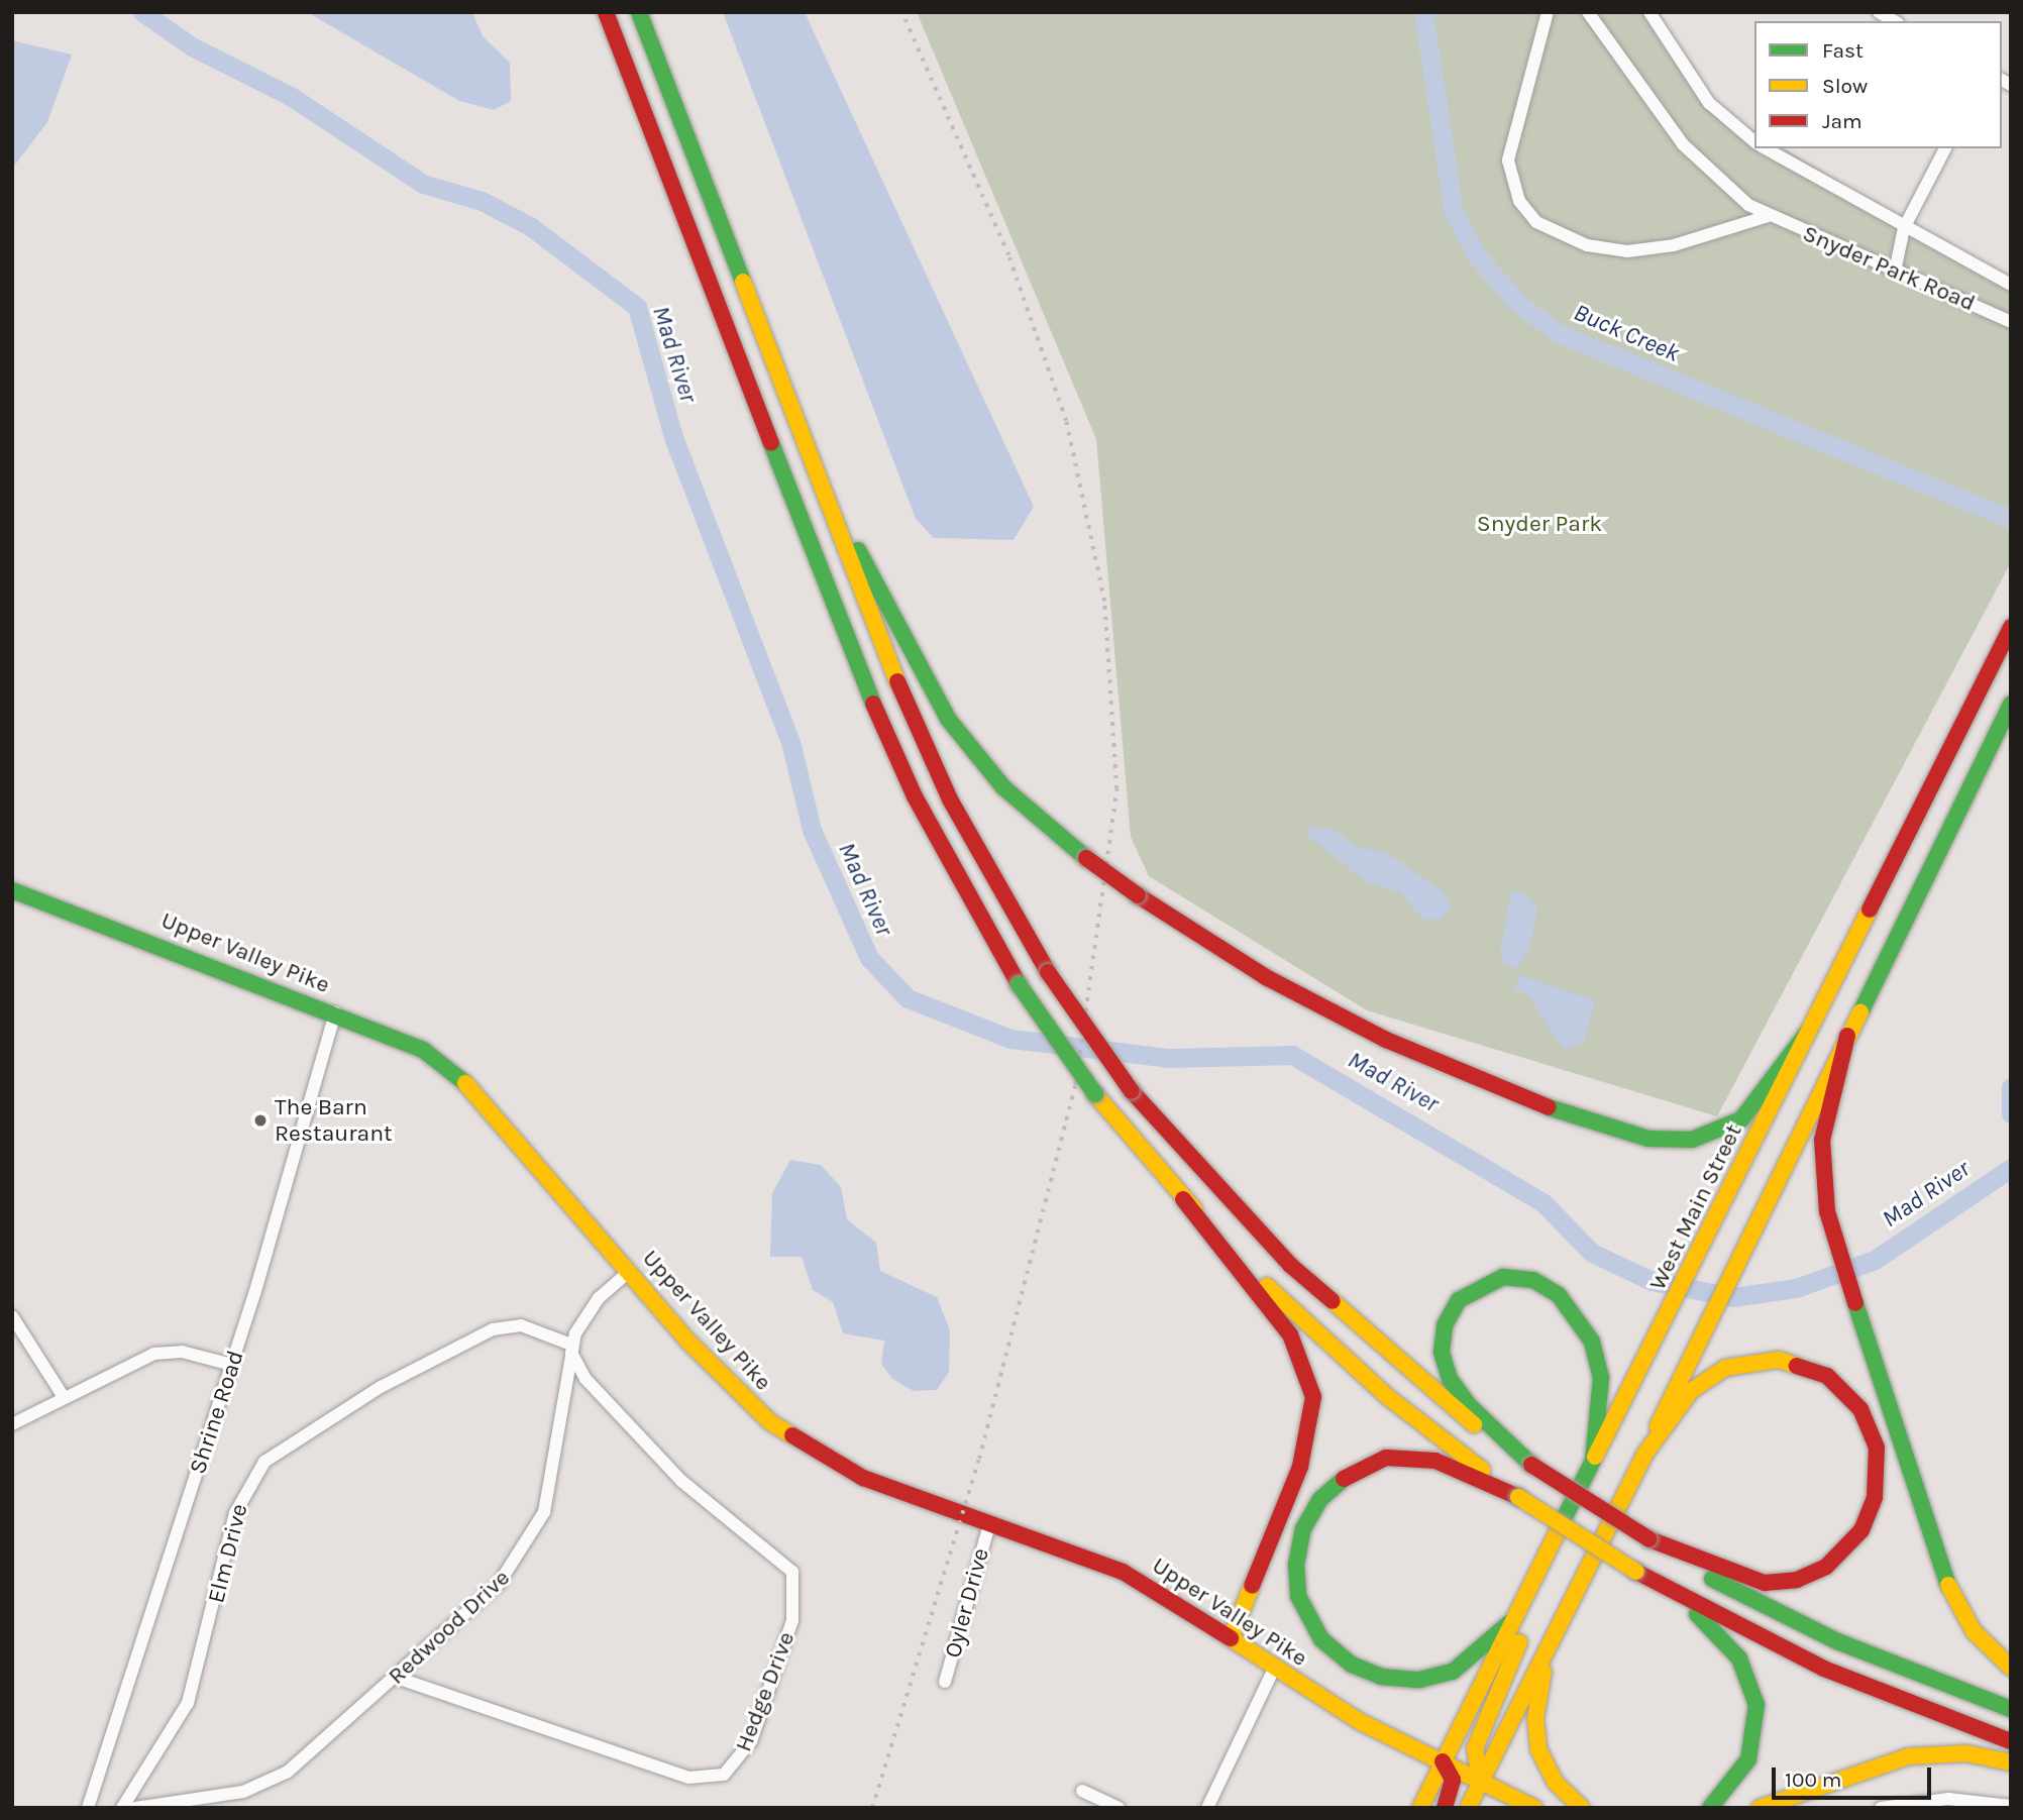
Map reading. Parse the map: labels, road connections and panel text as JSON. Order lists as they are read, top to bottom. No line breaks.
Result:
{"streets":{"main road":["Upper Valley Pike","West Main Street"],"street":["Snyder Park Road","Shrine Road","Elm Drive","Oyler Drive","Redwood Drive","Hedge Drive"]},"crossings":[["Upper Valley Pike","West Main Street"],["Upper Valley Pike","Shrine Road"],["Upper Valley Pike","Oyler Drive"],["Upper Valley Pike","Redwood Drive"],["Elm Drive","Redwood Drive"],["Elm Drive","Hedge Drive"],["Redwood Drive","Hedge Drive"]],"water":["Buck Creek","Mad River"],"parks":["Snyder Park"],"places":["The Barn Restaurant"],"legend":["Fast","Slow","Jam"],"scale_bar":"100 m"}
